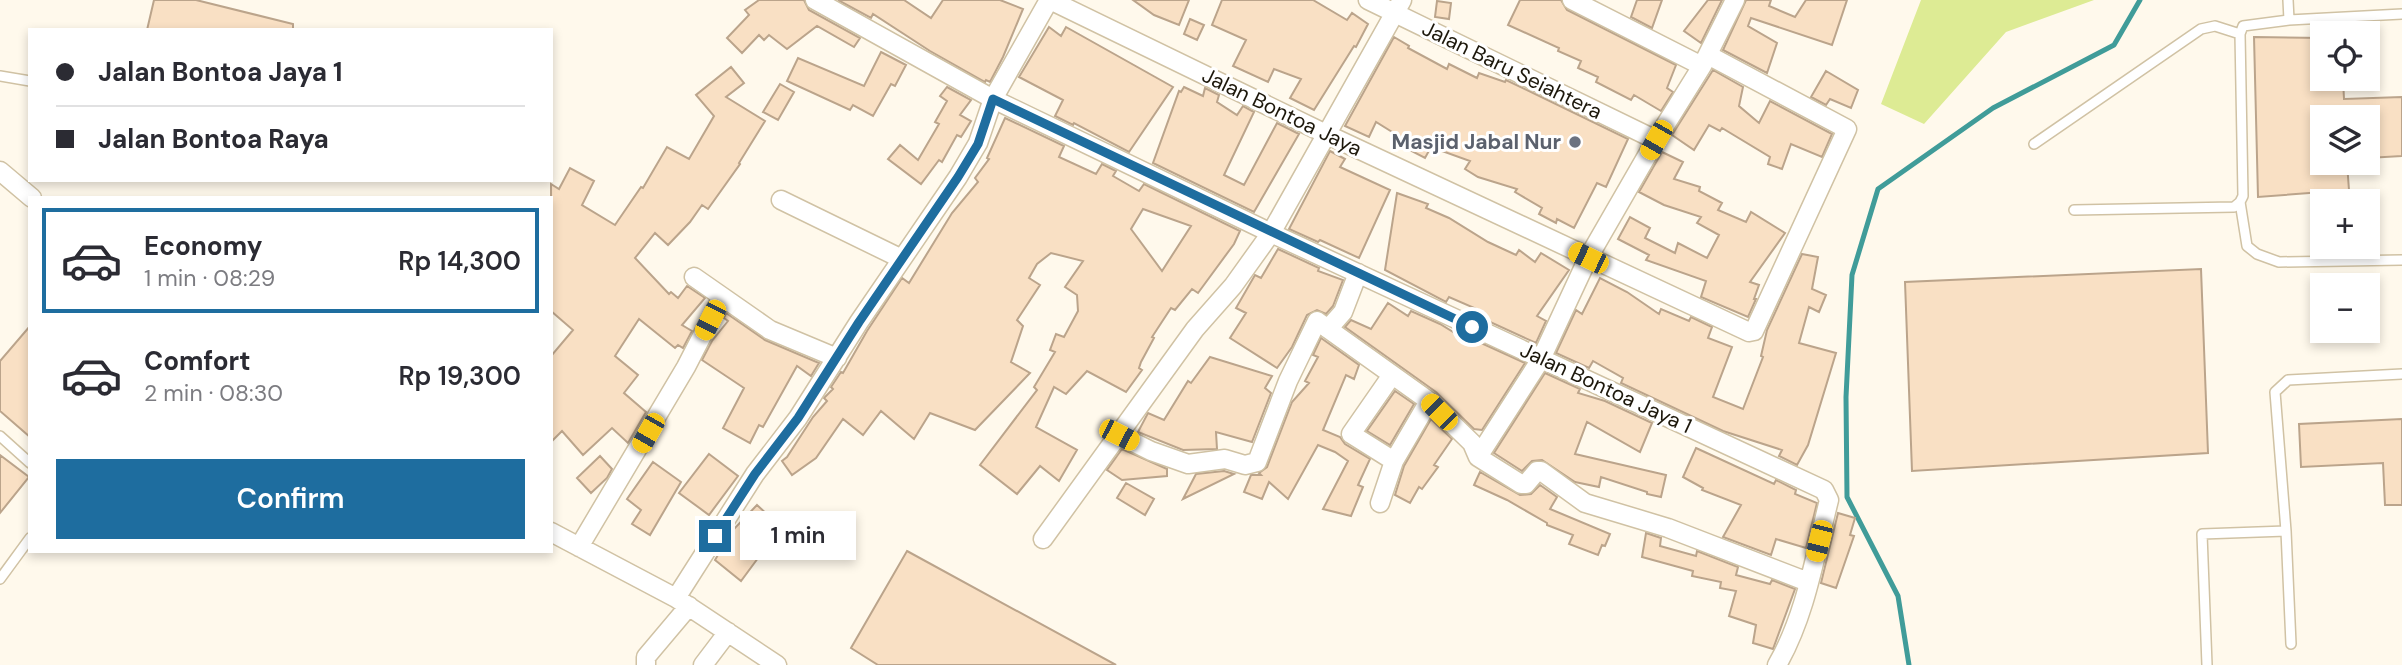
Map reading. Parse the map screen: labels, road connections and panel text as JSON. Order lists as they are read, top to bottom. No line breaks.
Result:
{"streets":{"street":["Jalan Baru Seiahtera","Jalan Bontoa Jaya","Jalan Bontoa Jaya 1"]},"places":["Masjid Jabal Nur"],"page":{"map_buttons":["+","−"],"banner":["Jalan Bontoa Jaya 1","Jalan Bontoa Raya"],"list":[{"name":"Economy","note":"1 min · 08:29","value":"Rp 14,300"},{"name":"Comfort","note":"2 min · 08:30","value":"Rp 19,300"}],"buttons":"Confirm","bubble":"1 min"}}
